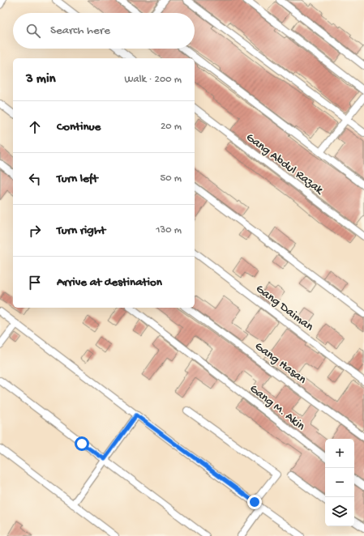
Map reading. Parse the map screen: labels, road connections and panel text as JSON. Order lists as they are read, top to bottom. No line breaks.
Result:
{"streets":{"street":["Gang Abdul Razak","Gang Daiman","Gang Hasan","Gang M. Akin"]},"page":{"search":"Search here","heading":["3 min","Walk · 200 m"],"list":[["Continue","20 m"],["Turn left","50 m"],["Turn right","130 m"],"Arrive at destination"],"map_buttons":["+","−"]}}
